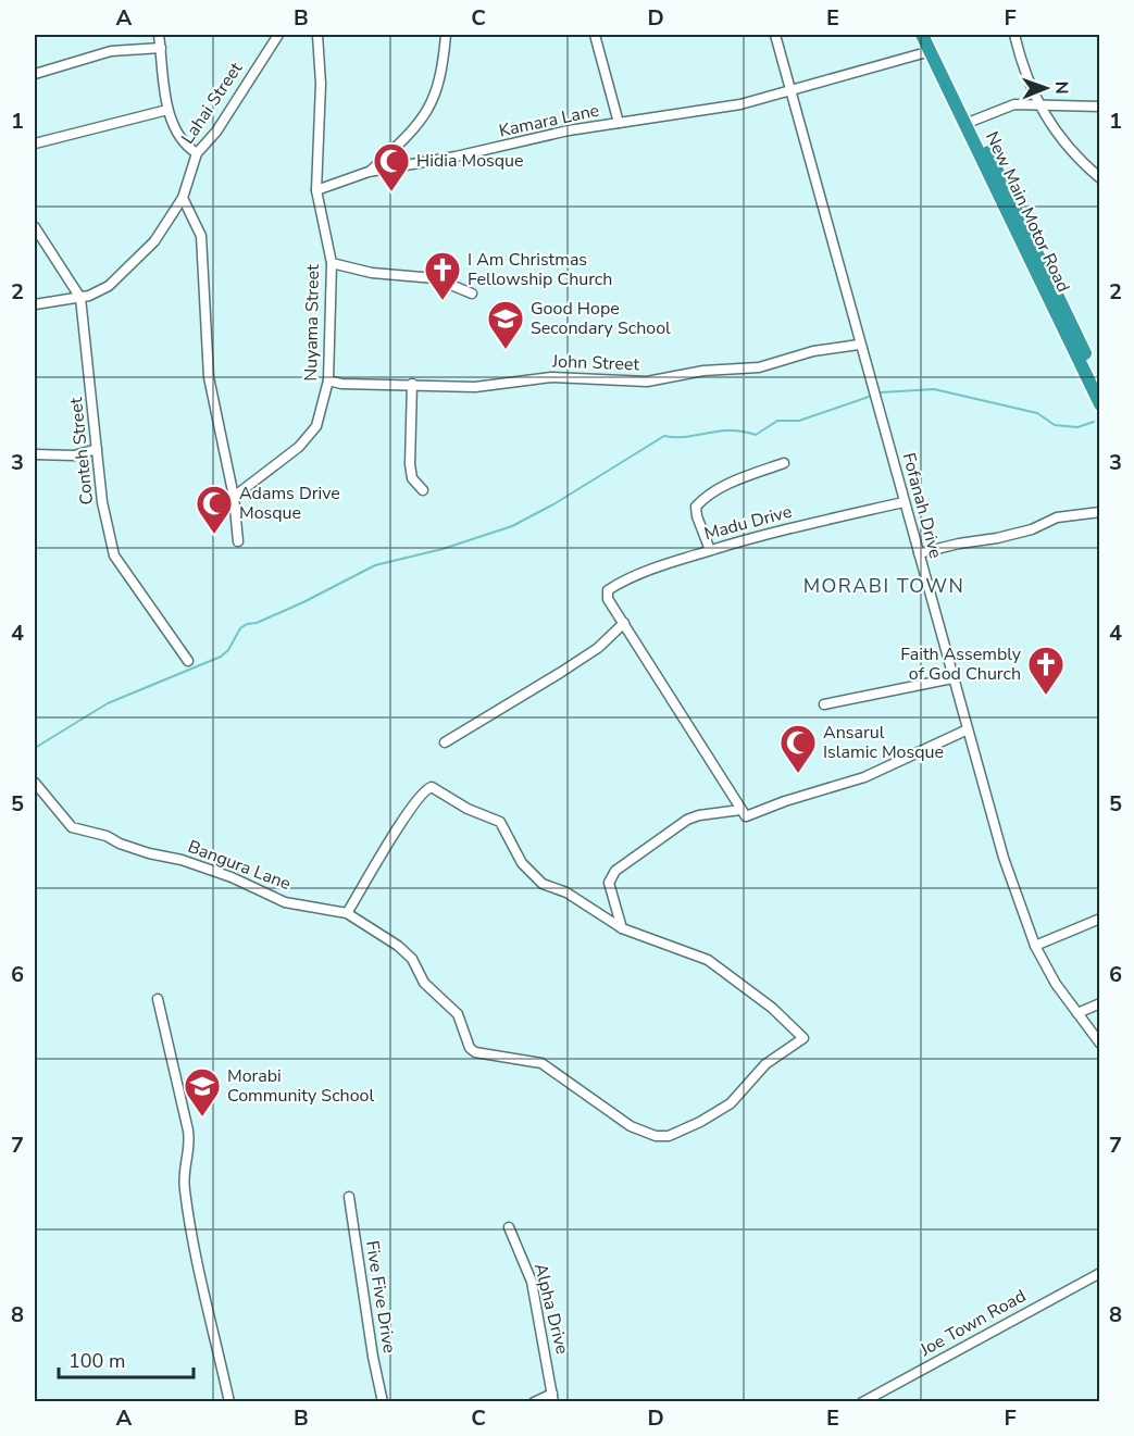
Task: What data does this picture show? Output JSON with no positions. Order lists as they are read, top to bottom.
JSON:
{
  "streets": {
    "highway": ["New Main Motor Road"],
    "street": [
      "Lahai Street",
      "Kamara Lane",
      "Nuyama Street",
      "John Street",
      "Conteh Street",
      "Fofanah Drive",
      "Madu Drive",
      "Bangura Lane",
      "Five Five Drive",
      "Alpha Drive",
      "Joe Town Road"
    ]
  },
  "crossings": [
    ["Lahai Street", "Conteh Street"],
    ["Kamara Lane", "New Main Motor Road"],
    ["Kamara Lane", "Nuyama Street"],
    ["Kamara Lane", "Fofanah Drive"],
    ["Nuyama Street", "John Street"],
    ["John Street", "Fofanah Drive"],
    ["Fofanah Drive", "Madu Drive"]
  ],
  "districts": ["MORABI TOWN"],
  "places": {
    "mosque": ["Hidia Mosque", "Adams Drive Mosque", "Ansarul Islamic Mosque"],
    "church": ["I Am Christmas Fellowship Church", "Faith Assembly of God Church"],
    "school or university": ["Good Hope Secondary School", "Morabi Community School"]
  },
  "scale_bar": "100 m",
  "north": "right",
  "grid": {
    "columns": [
      "A",
      "B",
      "C",
      "D",
      "E",
      "F"
    ],
    "rows": [
      "1",
      "2",
      "3",
      "4",
      "5",
      "6",
      "7",
      "8"
    ]
  }
}
